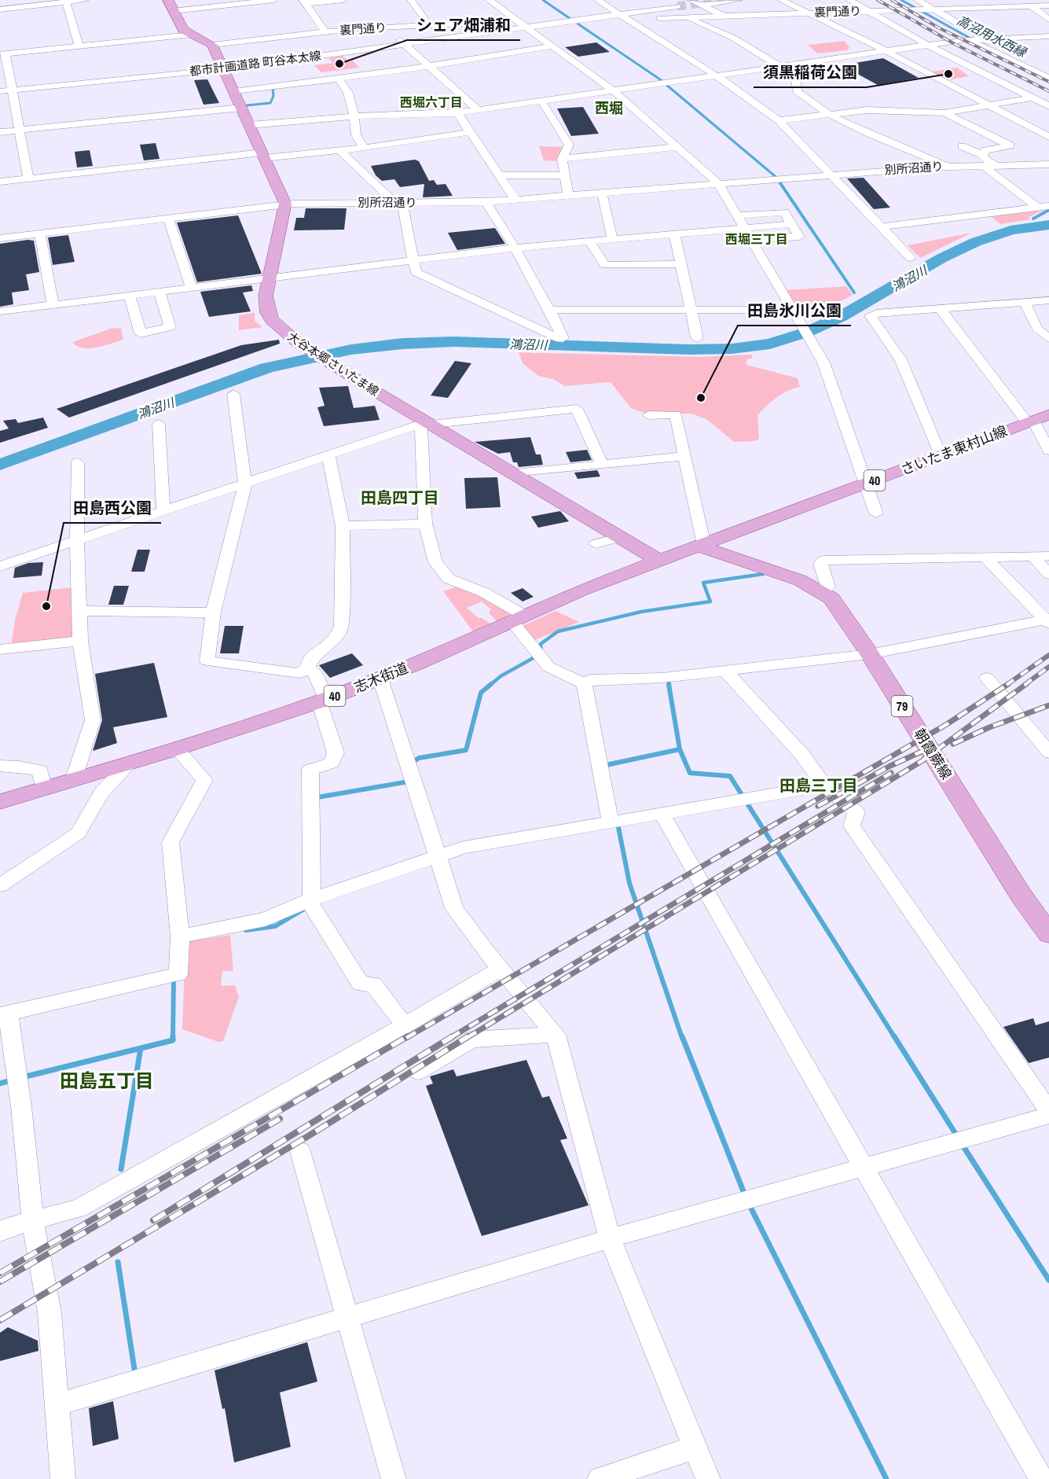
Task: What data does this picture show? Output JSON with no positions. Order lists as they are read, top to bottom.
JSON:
{
  "streets": {
    "main road": [
      "大谷本郷さいたま線",
      "さいたま東村山線",
      "40",
      "志木街道",
      "79",
      "朝霞蕨線"
    ],
    "street": ["裏門通り", "都市計画道路 町谷本太線", "別所沼通り"]
  },
  "crossings": [
    ["裏門通り", "都市計画道路 町谷本太線"],
    ["別所沼通り", "大谷本郷さいたま線"],
    ["大谷本郷さいたま線", "志木街道"],
    ["さいたま東村山線", "志木街道"],
    ["さいたま東村山線", "朝霞蕨線"],
    ["志木街道", "朝霞蕨線"]
  ],
  "districts": [
    "西堀六丁目",
    "西堀",
    "西堀三丁目",
    "田島四丁目",
    "田島三丁目",
    "田島五丁目"
  ],
  "water": ["高沼用水西縁", "鴻沼川"],
  "places": [
    "シェア畑浦和",
    "須黒稲荷公園",
    "田島氷川公園",
    "田島西公園"
  ]
}
